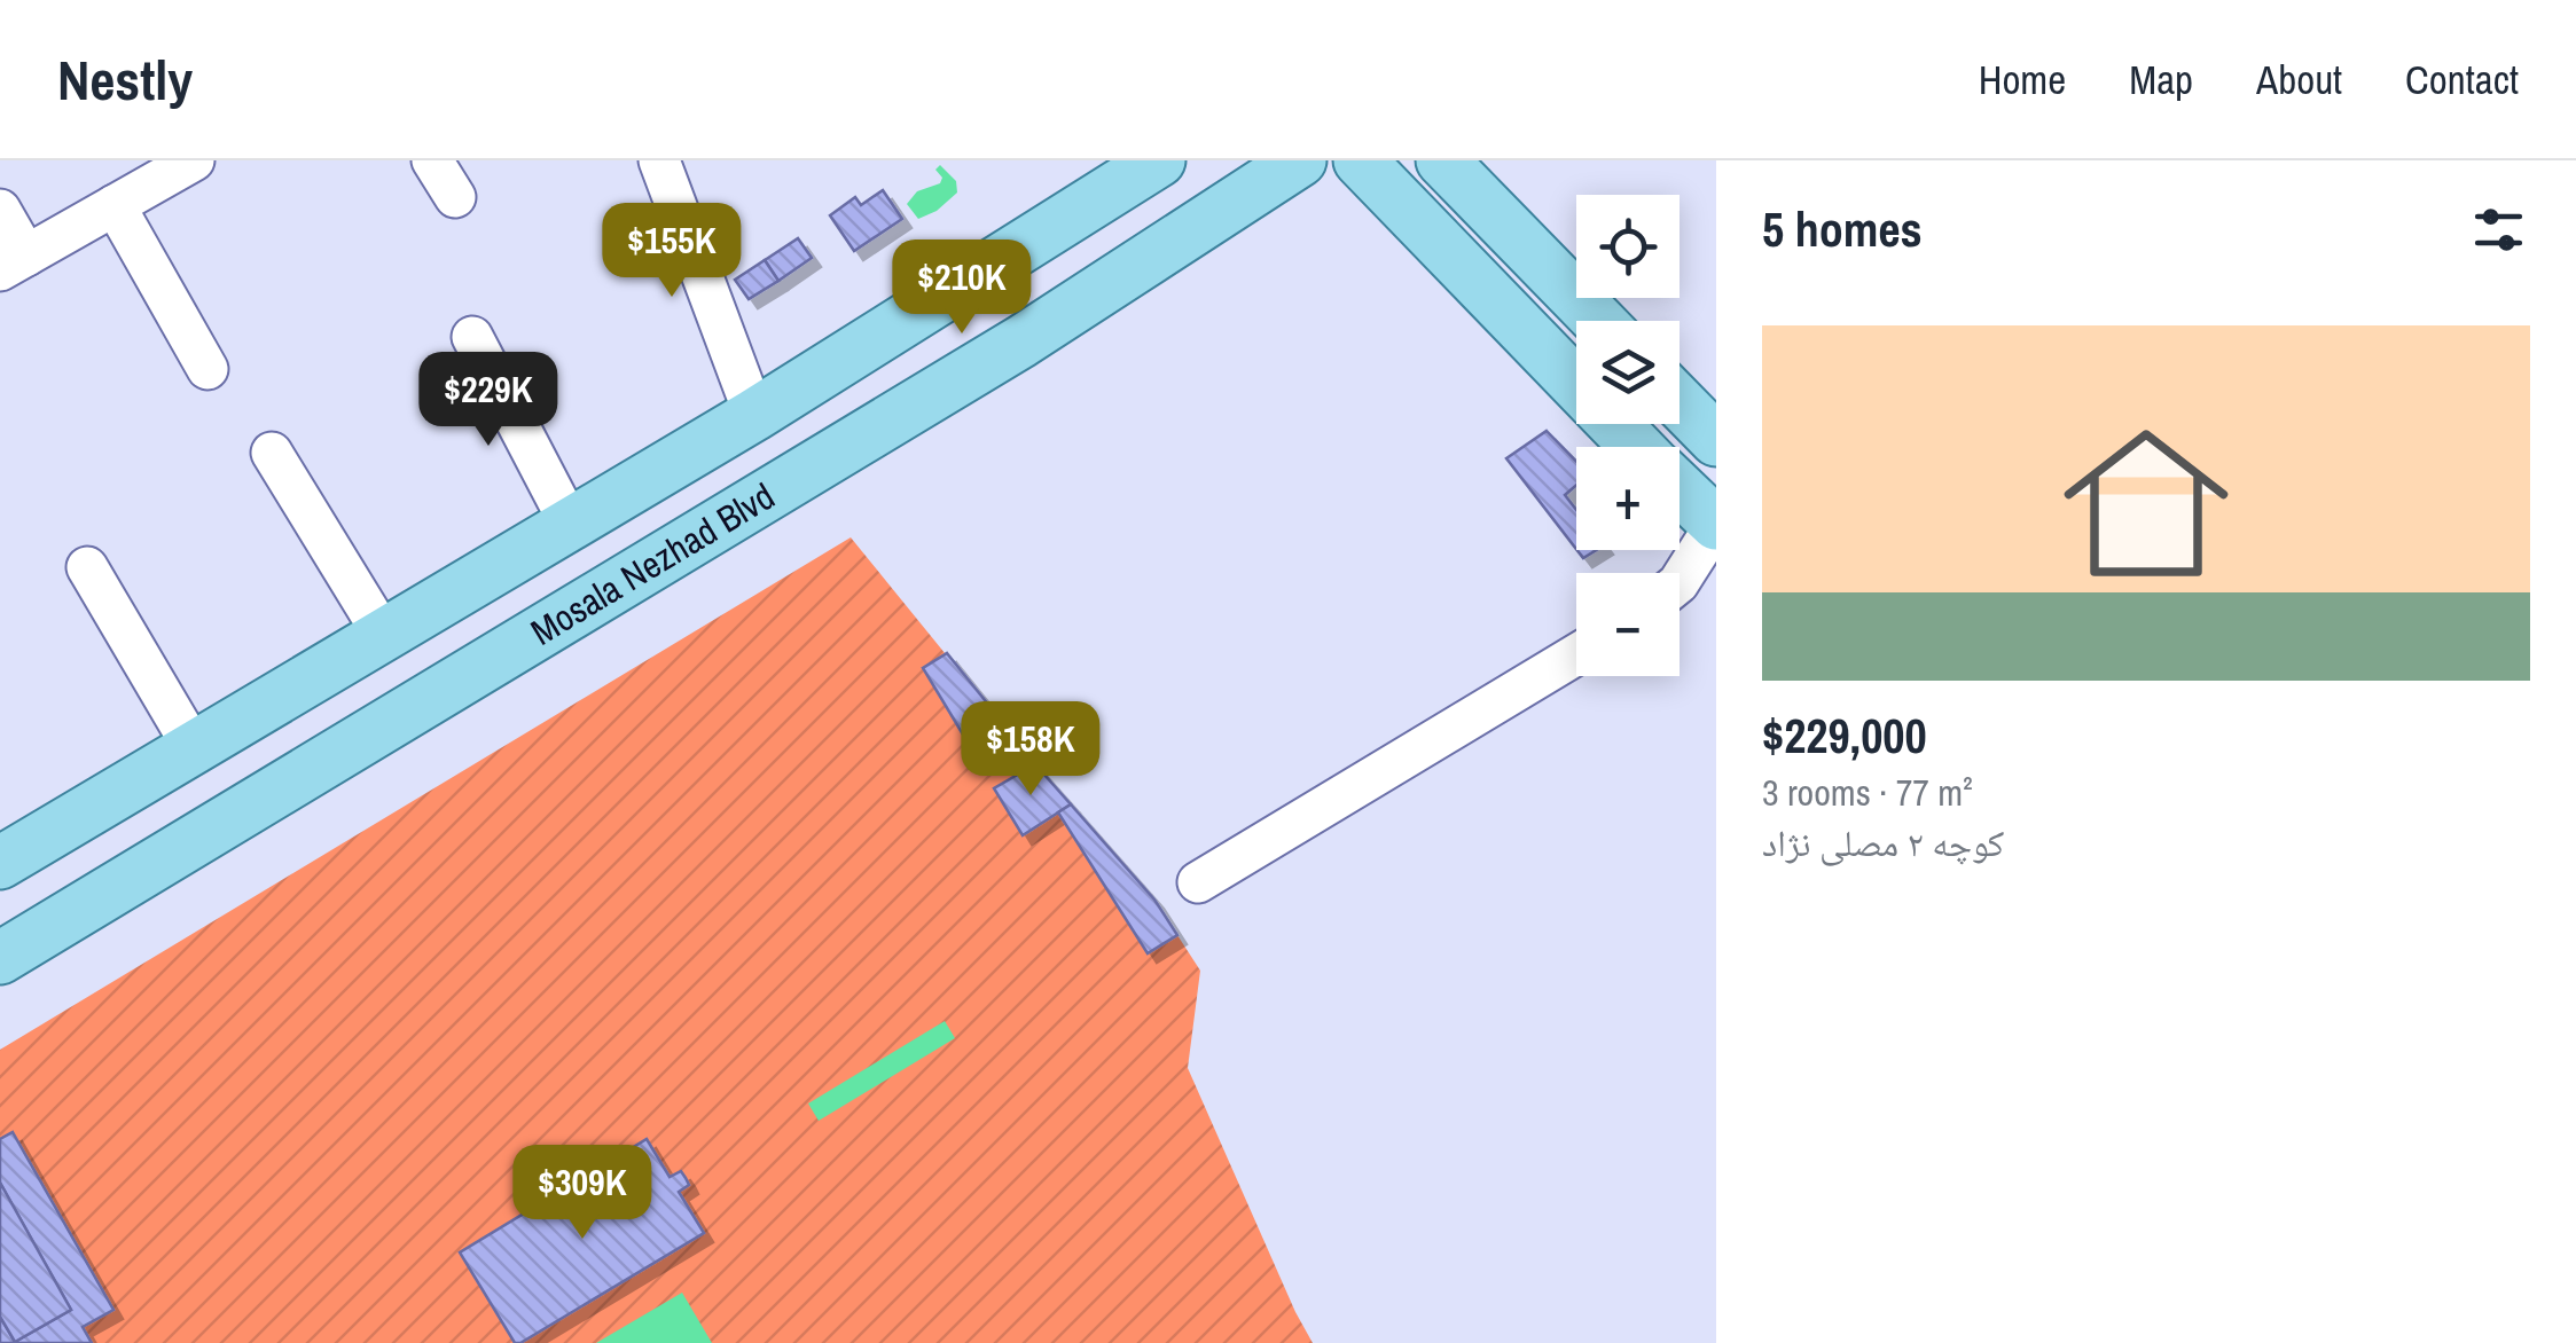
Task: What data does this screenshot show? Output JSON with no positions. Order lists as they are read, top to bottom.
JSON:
{
  "streets": {
    "main road": ["Mosala Nezhad Blvd"]
  },
  "page": {
    "header": "Nestly",
    "nav": [
      "Home",
      "Map",
      "About",
      "Contact"
    ],
    "heading": "5 homes",
    "map_buttons": ["+", "−"],
    "price": [
      "$155K",
      "$210K",
      "$229K",
      "$158K",
      "$309K"
    ],
    "list": [
      {
        "name": "$229,000",
        "note": "3 rooms · 77 m² · کوچه ۲ مصلی نژاد"
      }
    ]
  }
}
